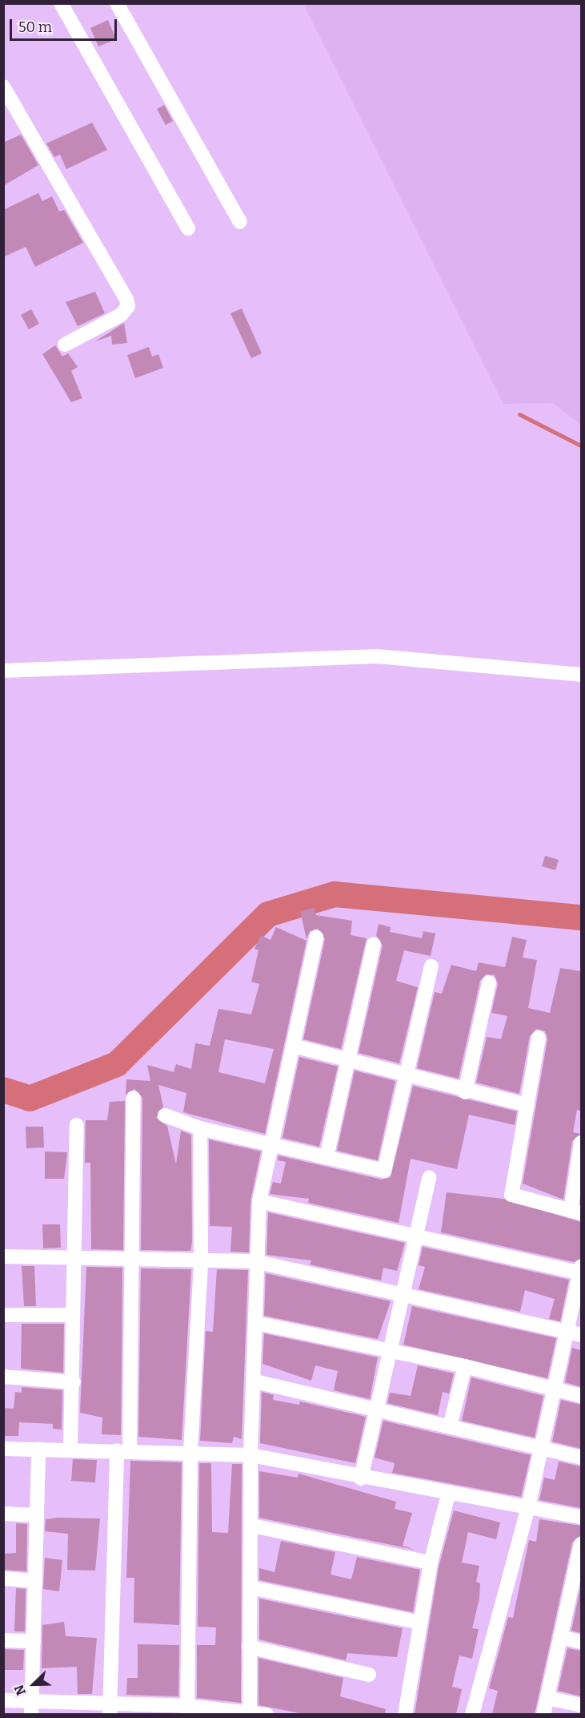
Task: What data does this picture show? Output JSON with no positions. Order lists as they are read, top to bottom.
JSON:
{
  "scale_bar": "50 m",
  "north": "bottom left"
}
